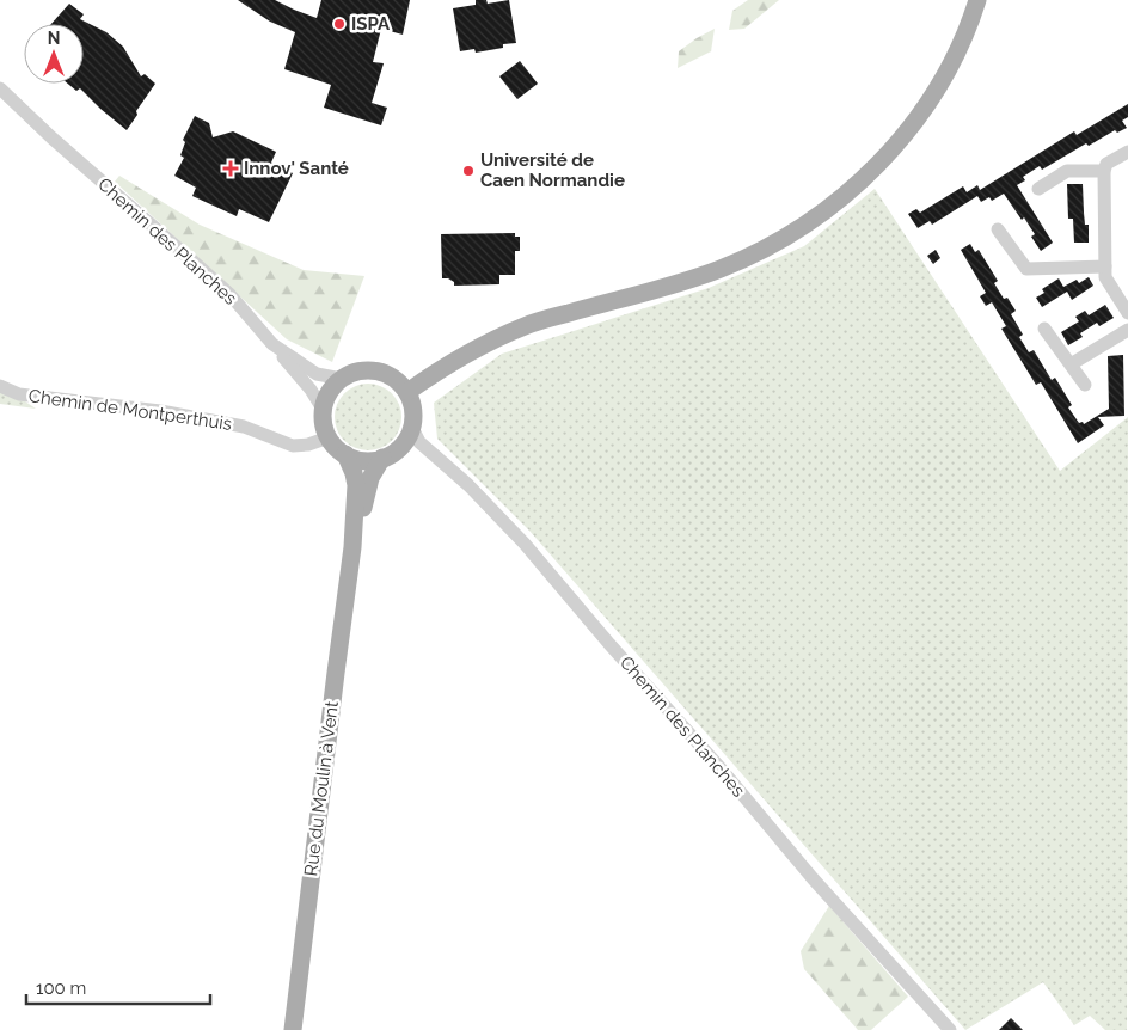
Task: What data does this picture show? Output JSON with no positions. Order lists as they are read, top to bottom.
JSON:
{
  "streets": {
    "main road": ["Rue du Moulin à Vent"],
    "street": ["Chemin des Planches", "Chemin de Montperthuis"]
  },
  "crossings": [
    ["Chemin des Planches", "Chemin de Montperthuis"]
  ],
  "places": {
    "other": ["ISPA", "Université de Caen Normandie"],
    "health": ["Innov' Santé"]
  },
  "scale_bar": "100 m",
  "north": "top"
}
